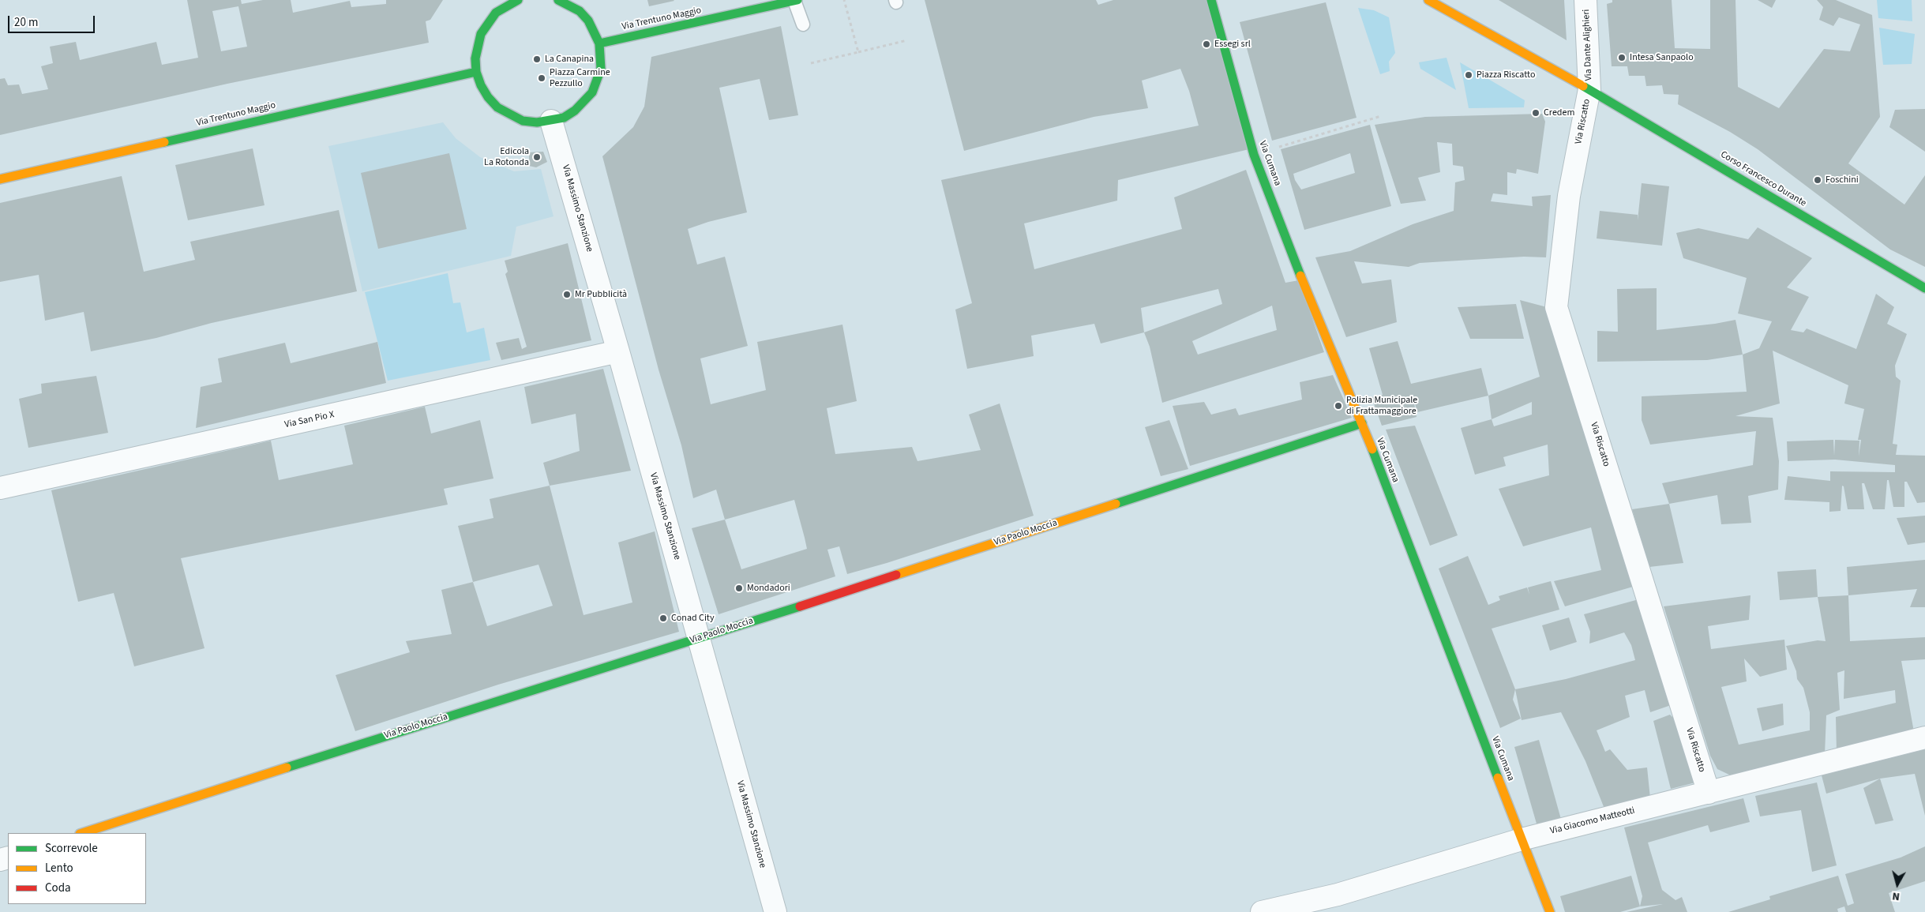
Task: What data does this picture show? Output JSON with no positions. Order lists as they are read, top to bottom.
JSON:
{
  "streets": {
    "street": [
      "Via Trentuno Maggio",
      "Via Dante Alighieri",
      "Via Riscatto",
      "Via Cumana",
      "Corso Francesco Durante",
      "Via Massimo Stanzione",
      "Via San Pio X",
      "Via Paolo Moccia",
      "Via Giacomo Matteotti"
    ]
  },
  "crossings": [
    ["Via Dante Alighieri", "Via Riscatto"],
    ["Via Dante Alighieri", "Corso Francesco Durante"],
    ["Via Riscatto", "Corso Francesco Durante"],
    ["Via Riscatto", "Via Giacomo Matteotti"],
    ["Via Cumana", "Via Paolo Moccia"],
    ["Via Cumana", "Via Giacomo Matteotti"],
    ["Via Massimo Stanzione", "Via San Pio X"],
    ["Via Massimo Stanzione", "Via Paolo Moccia"]
  ],
  "places": [
    "Essegi srl",
    "Intesa Sanpaolo",
    "La Canapina",
    "Piazza Riscatto",
    "Piazza Carmine Pezzullo",
    "Credem",
    "Edicola La Rotonda",
    "Foschini",
    "Mr Pubblicità",
    "Polizia Municipale di Frattamaggiore",
    "Mondadori",
    "Conad City"
  ],
  "legend": ["Scorrevole", "Lento", "Coda"],
  "scale_bar": "20 m",
  "north": "bottom"
}
